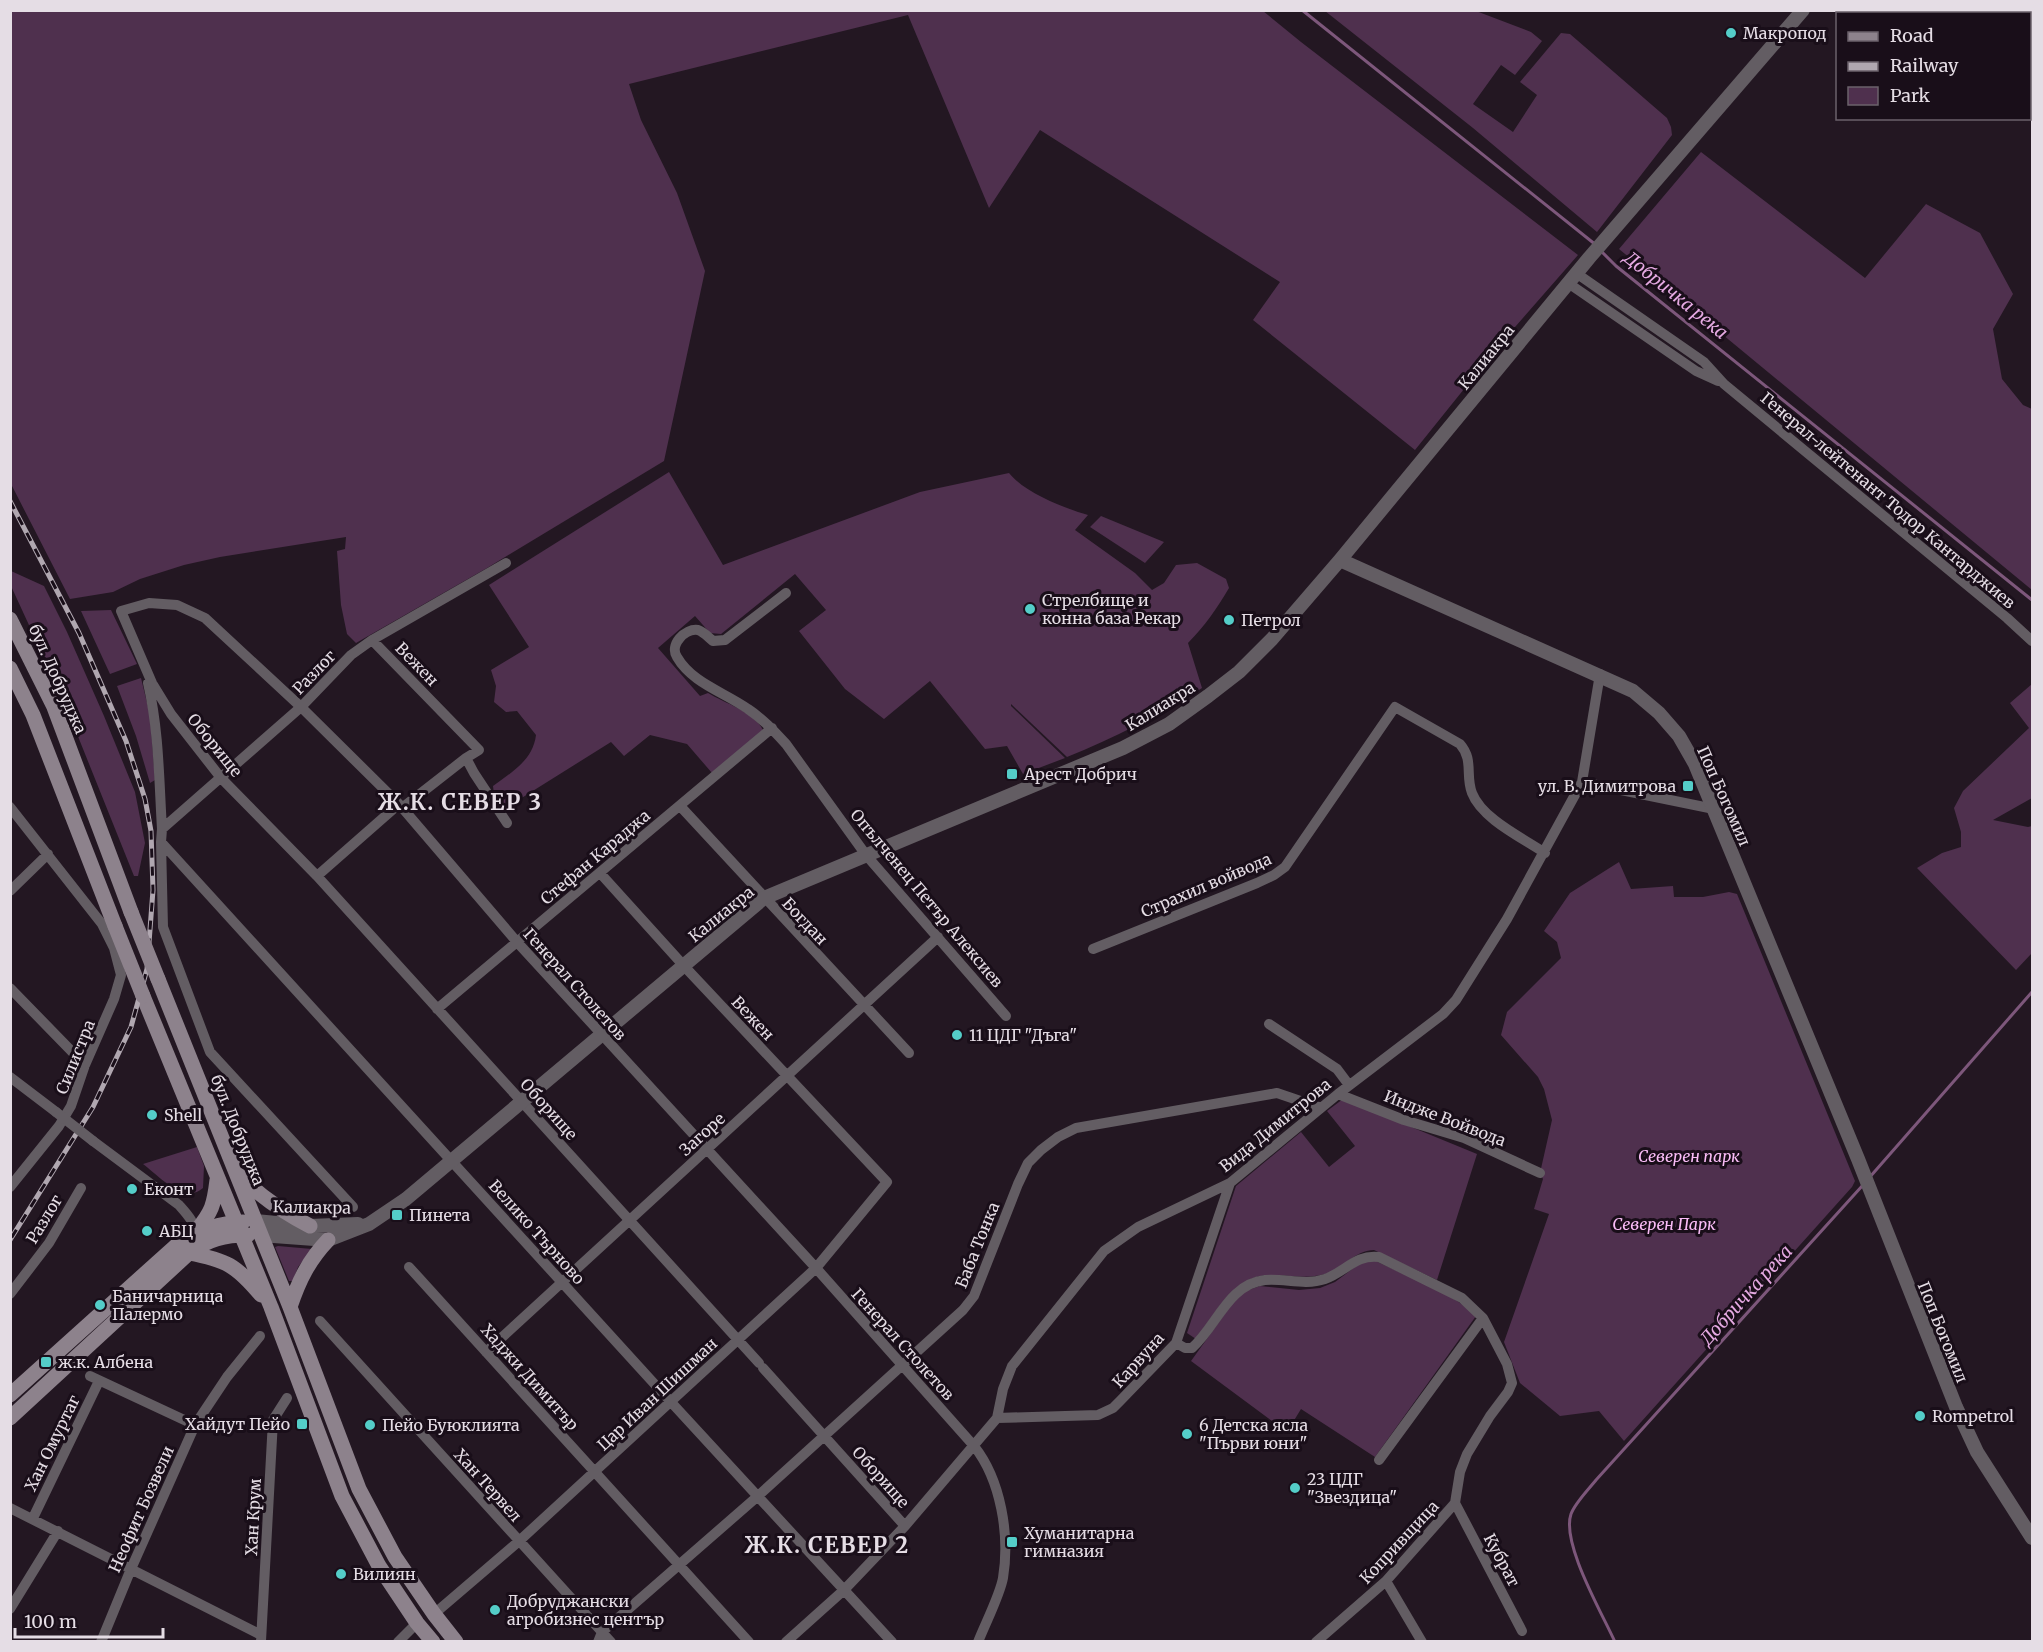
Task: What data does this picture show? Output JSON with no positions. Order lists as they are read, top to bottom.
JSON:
{
  "streets": {
    "main road": ["бул. Добруджа"],
    "street": [
      "Калиакра",
      "Генерал-лейтенант Тодор Кантарджиев",
      "Вежен",
      "Разлог",
      "Оборище",
      "Поп Богомил",
      "Стефан Караджа",
      "Страхил войвода",
      "Опълченец Петър Алексиев",
      "Богдан",
      "Генерал Столетов",
      "Силистра",
      "Индже Войвода",
      "Вида Димитрова",
      "Загоре",
      "Велико Търново",
      "Баба Тонка",
      "Карвуна",
      "Хаджи Димитър",
      "Цар Иван Шишман",
      "Хан Омуртаг",
      "Хан Тервел",
      "Неофит Бозвели",
      "Хан Крум",
      "Копривщица",
      "Кубрат"
    ]
  },
  "crossings": [
    ["Калиакра", "Генерал-лейтенант Тодор Кантарджиев"],
    ["Калиакра", "Вежен"],
    ["Калиакра", "бул. Добруджа"],
    ["Калиакра", "Оборище"],
    ["Калиакра", "Поп Богомил"],
    ["Калиакра", "Опълченец Петър Алексиев"],
    ["Калиакра", "Богдан"],
    ["Калиакра", "Генерал Столетов"],
    ["Калиакра", "Велико Търново"],
    ["Вежен", "Разлог"],
    ["Вежен", "Стефан Караджа"],
    ["Вежен", "Загоре"],
    ["Вежен", "Цар Иван Шишман"],
    ["Разлог", "Оборище"],
    ["Разлог", "Генерал Столетов"],
    ["бул. Добруджа", "Цар Иван Шишман"],
    ["Оборище", "Стефан Караджа"],
    ["Оборище", "Генерал Столетов"],
    ["Оборище", "Загоре"],
    ["Оборище", "Баба Тонка"],
    ["Оборище", "Цар Иван Шишман"],
    ["Поп Богомил", "Вида Димитрова"],
    ["Стефан Караджа", "Опълченец Петър Алексиев"],
    ["Стефан Караджа", "Богдан"],
    ["Стефан Караджа", "Генерал Столетов"],
    ["Страхил войвода", "Вида Димитрова"],
    ["Опълченец Петър Алексиев", "Загоре"],
    ["Богдан", "Загоре"],
    ["Генерал Столетов", "Загоре"],
    ["Генерал Столетов", "Баба Тонка"],
    ["Генерал Столетов", "Цар Иван Шишман"],
    ["Индже Войвода", "Вида Димитрова"],
    ["Вида Димитрова", "Баба Тонка"],
    ["Вида Димитрова", "Карвуна"],
    ["Загоре", "Велико Търново"],
    ["Загоре", "Хаджи Димитър"],
    ["Велико Търново", "Баба Тонка"],
    ["Велико Търново", "Цар Иван Шишман"],
    ["Баба Тонка", "Хаджи Димитър"],
    ["Баба Тонка", "Хан Тервел"],
    ["Карвуна", "Копривщица"],
    ["Хаджи Димитър", "Цар Иван Шишман"],
    ["Цар Иван Шишман", "Хан Тервел"],
    ["Хан Омуртаг", "Неофит Бозвели"],
    ["Копривщица", "Кубрат"]
  ],
  "districts": ["Ж.К. СЕВЕР 3", "Ж.К. СЕВЕР 2"],
  "water": ["Добричка река"],
  "parks": ["Северен парк", "Северен Парк"],
  "places": {
    "other": [
      "Макропод",
      "Стрелбище и конна база Рекар",
      "Петрол",
      "11 ЦДГ \"Дъга\"",
      "Shell",
      "Еконт",
      "АБЦ",
      "Баничарница Палермо",
      "Rompetrol",
      "Пейо Буюклията",
      "6 Детска ясла \"Първи юни\"",
      "23 ЦДГ \"Звездица\"",
      "Вилиян",
      "Добруджански агробизнес център"
    ],
    "transit": [
      "Арест Добрич",
      "ул. В. Димитрова",
      "Пинета",
      "ж.к. Албена",
      "Хайдут Пейо",
      "Хуманитарна гимназия"
    ]
  },
  "legend": ["Road", "Railway", "Park"],
  "scale_bar": "100 m"
}
